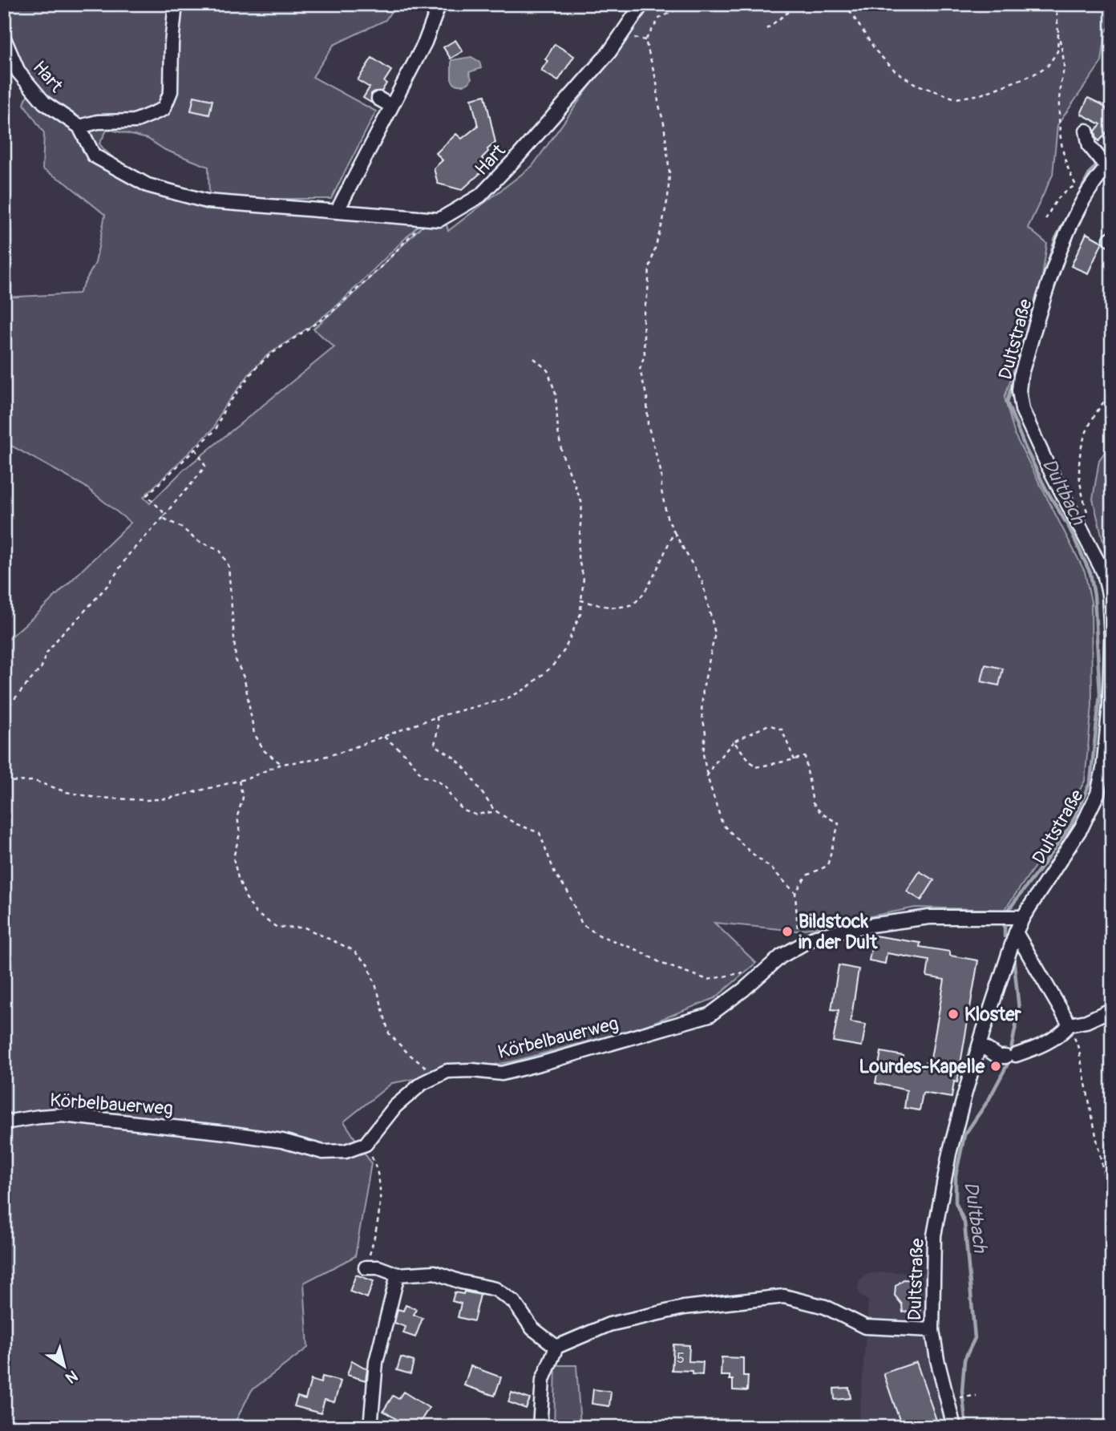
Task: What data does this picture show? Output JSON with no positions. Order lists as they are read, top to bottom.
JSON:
{
  "streets": {
    "street": ["Hart", "Dultstraße", "Körbelbauerweg"]
  },
  "crossings": [
    ["Dultstraße", "Körbelbauerweg"]
  ],
  "water": ["Dultbach"],
  "places": ["Bildstock in der Dult", "Kloster", "Lourdes-Kapelle"],
  "house_numbers": ["5"],
  "north": "bottom right"
}
